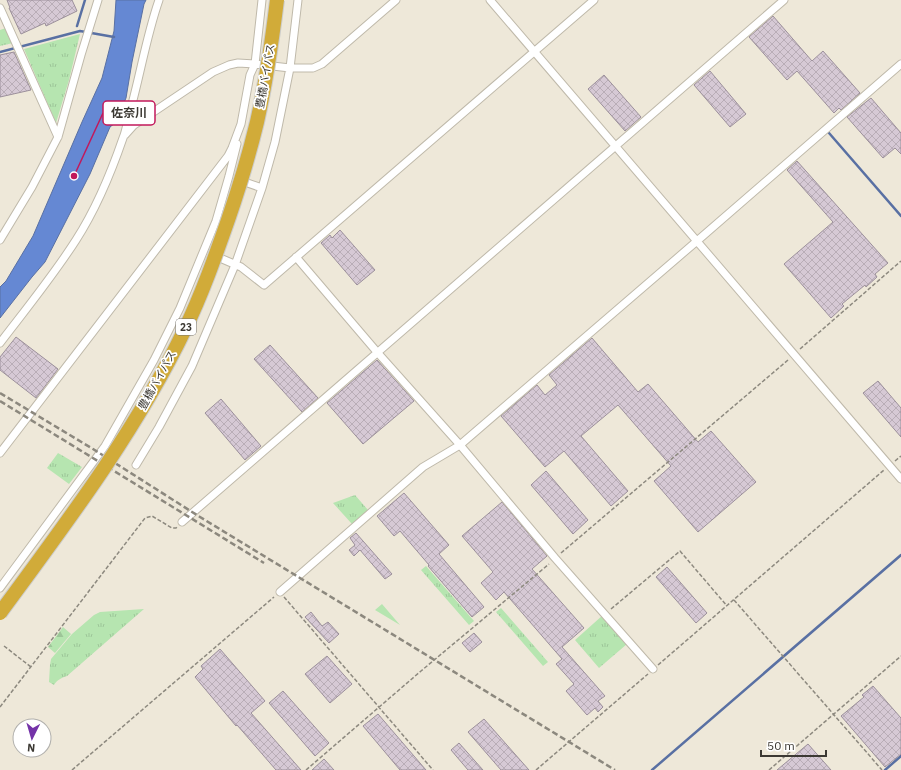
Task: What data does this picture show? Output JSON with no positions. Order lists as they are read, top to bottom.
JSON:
{
  "streets": {
    "highway": ["豊橋バイパス", "23"]
  },
  "places": ["佐奈川"],
  "scale_bar": "50 m",
  "north": "bottom"
}
